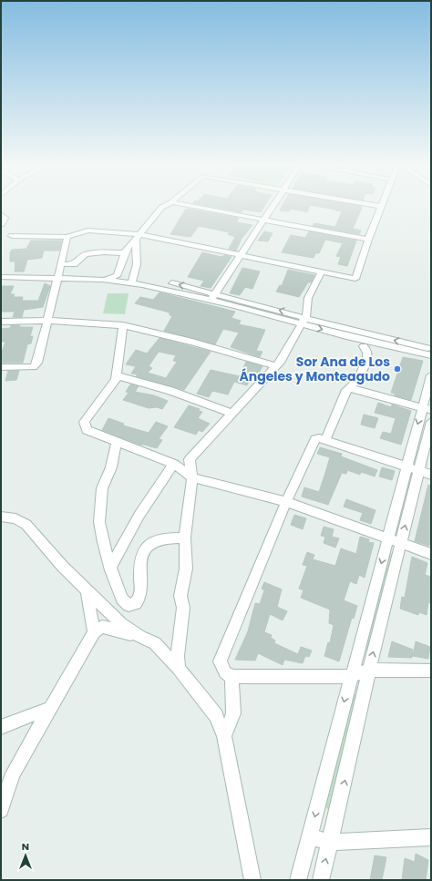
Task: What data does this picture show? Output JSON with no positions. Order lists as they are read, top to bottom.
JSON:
{
  "places": ["Sor Ana de Los Ángeles y Monteagudo"],
  "north": "top"
}
